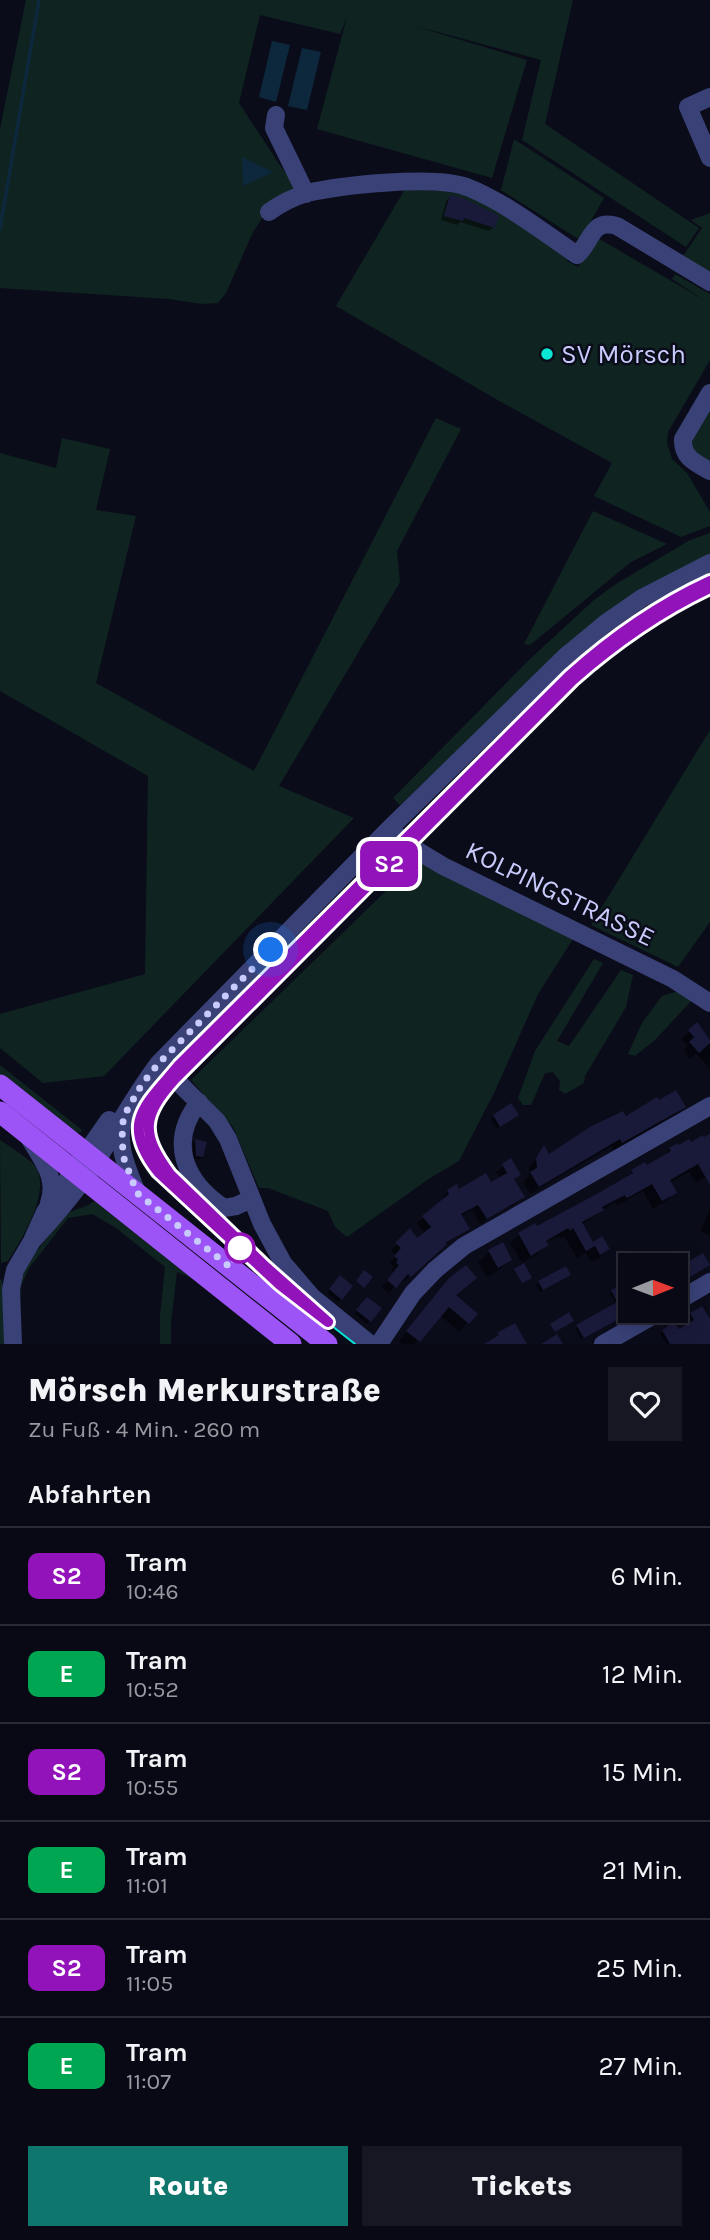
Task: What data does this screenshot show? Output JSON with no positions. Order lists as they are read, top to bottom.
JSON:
{
  "streets": {
    "street": ["KOLPINGSTRASSE"]
  },
  "places": ["SV Mörsch"],
  "lines": ["tram line S2"],
  "north": "right",
  "page": {
    "on_map": "S2",
    "heading": [
      ["Mörsch Merkurstraße", "Zu Fuß · 4 Min. · 260 m"],
      "Abfahrten"
    ],
    "list": [
      {
        "mark": "S2",
        "name": "Tram",
        "note": "10:46",
        "value": "6 Min."
      },
      {
        "mark": "E",
        "name": "Tram",
        "note": "10:52",
        "value": "12 Min."
      },
      {
        "mark": "S2",
        "name": "Tram",
        "note": "10:55",
        "value": "15 Min."
      },
      {
        "mark": "E",
        "name": "Tram",
        "note": "11:01",
        "value": "21 Min."
      },
      {
        "mark": "S2",
        "name": "Tram",
        "note": "11:05",
        "value": "25 Min."
      },
      {
        "mark": "E",
        "name": "Tram",
        "note": "11:07",
        "value": "27 Min."
      }
    ],
    "buttons": ["Route", "Tickets"]
  }
}
